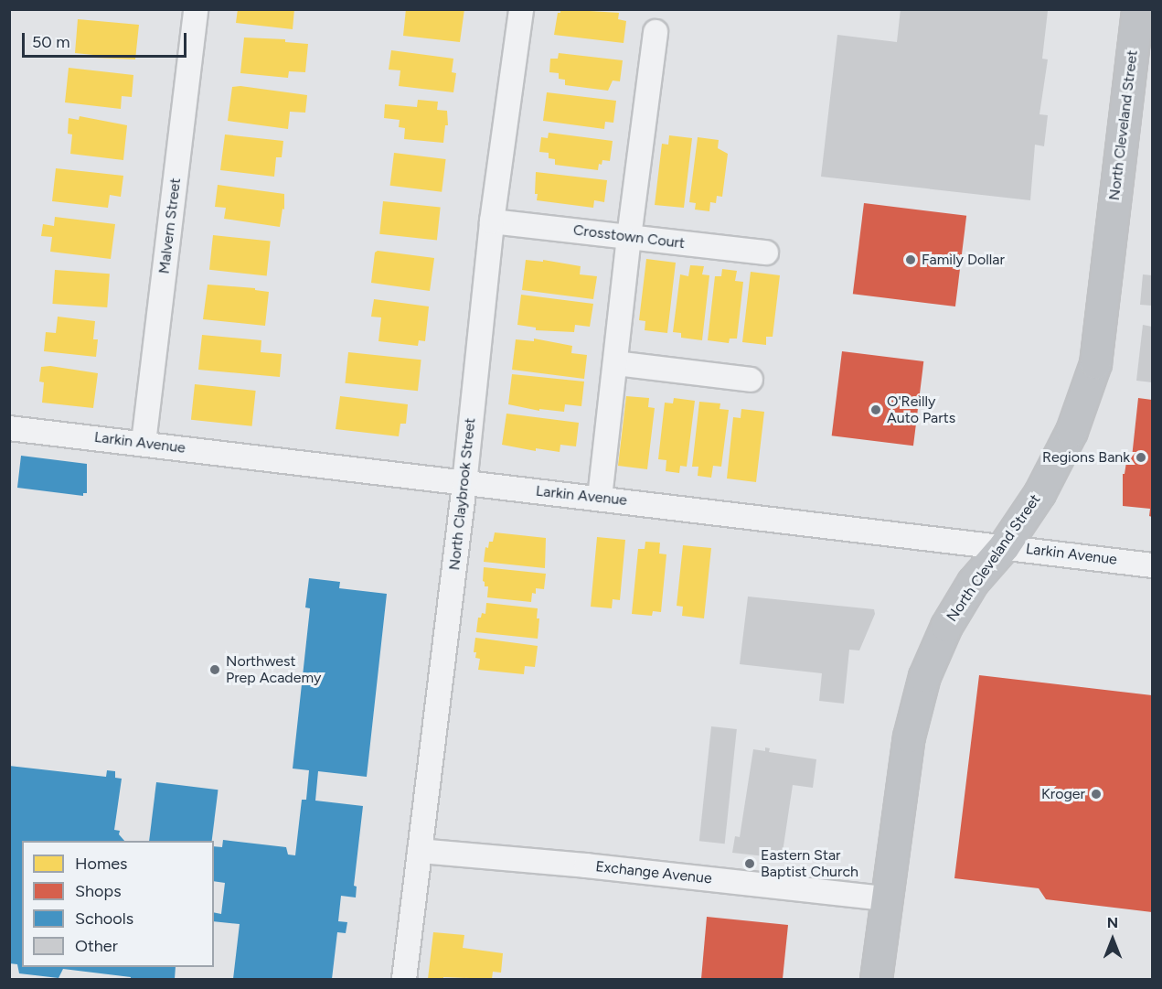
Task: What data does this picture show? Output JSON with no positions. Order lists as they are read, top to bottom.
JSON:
{
  "streets": {
    "main road": ["North Cleveland Street"],
    "street": [
      "Malvern Street",
      "Crosstown Court",
      "Larkin Avenue",
      "North Claybrook Street",
      "Exchange Avenue"
    ]
  },
  "crossings": [
    ["North Cleveland Street", "Larkin Avenue"],
    ["North Cleveland Street", "Exchange Avenue"],
    ["Malvern Street", "Larkin Avenue"],
    ["Crosstown Court", "North Claybrook Street"],
    ["Larkin Avenue", "North Claybrook Street"],
    ["North Claybrook Street", "Exchange Avenue"]
  ],
  "places": [
    "Family Dollar",
    "O'Reilly Auto Parts",
    "Regions Bank",
    "Northwest Prep Academy",
    "Kroger",
    "Eastern Star Baptist Church"
  ],
  "legend": [
    "Homes",
    "Shops",
    "Schools",
    "Other"
  ],
  "scale_bar": "50 m",
  "north": "top"
}
